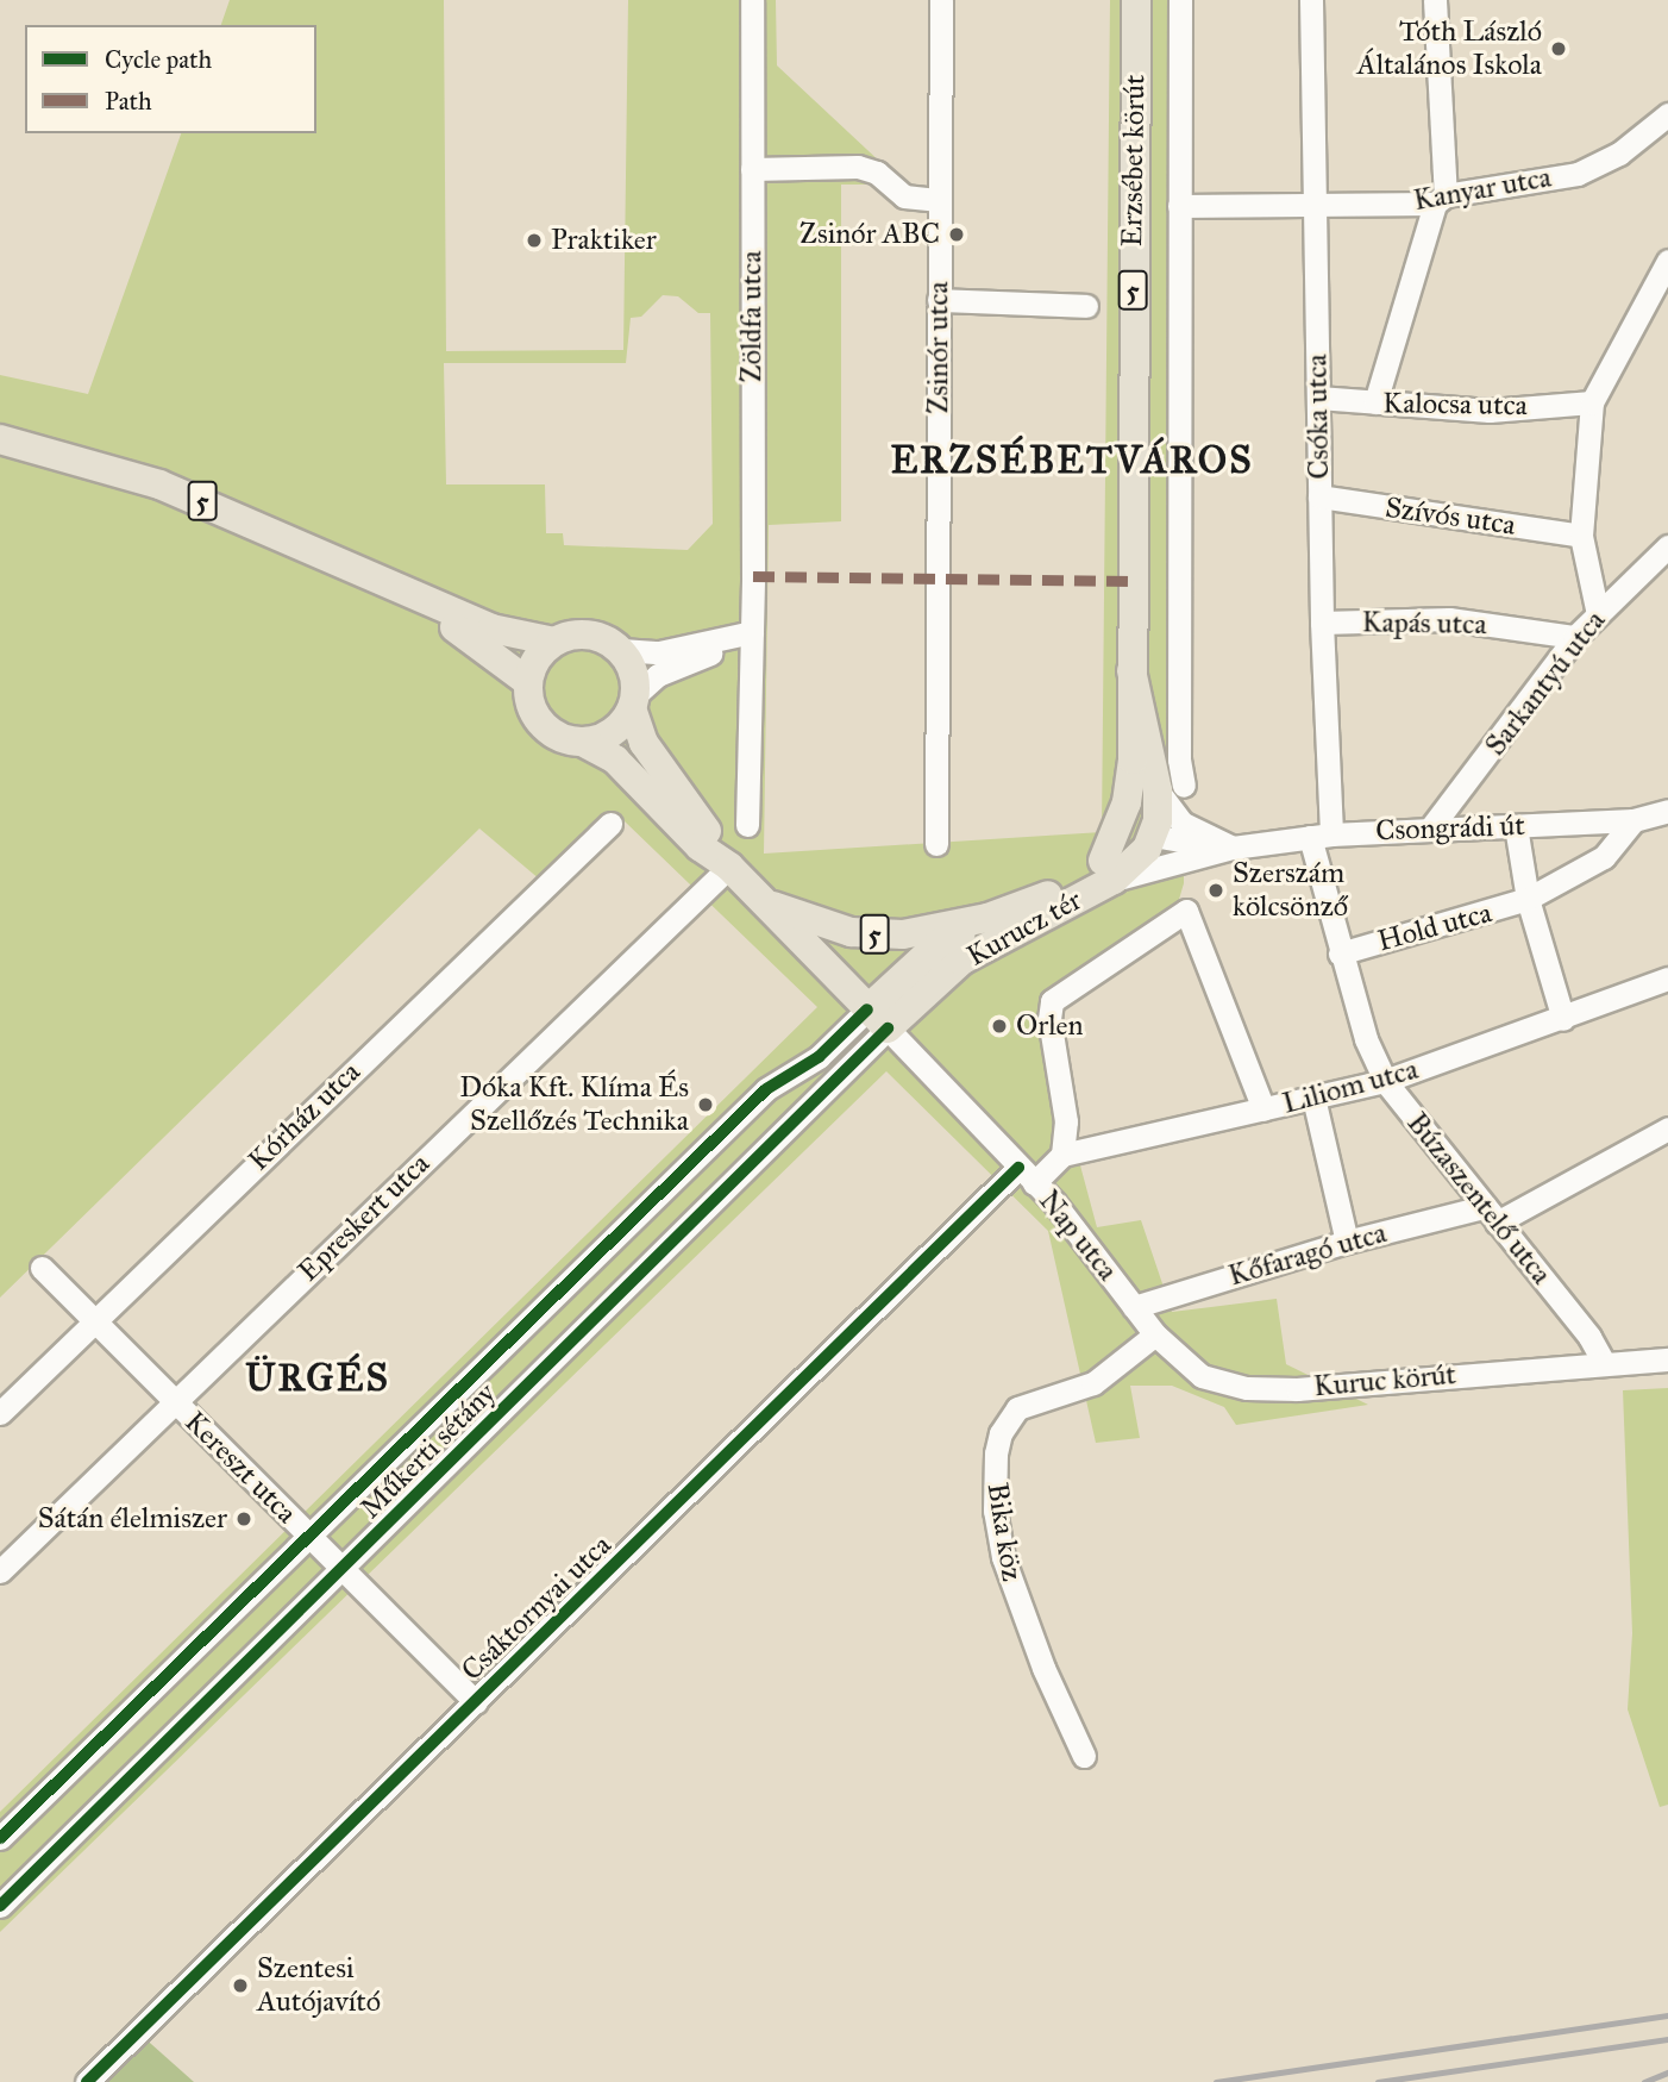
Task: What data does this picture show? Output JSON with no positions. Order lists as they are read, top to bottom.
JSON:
{
  "streets": {
    "main road": ["Erzsébet körút", "5", "Kurucz tér"],
    "street": [
      "Kanyar utca",
      "Zöldfa utca",
      "Zsinór utca",
      "Kalocsa utca",
      "Csóka utca",
      "Szívós utca",
      "Kapás utca",
      "Sarkantyú utca",
      "Csongrádi út",
      "Hold utca",
      "Liliom utca",
      "Kórház utca",
      "Búzaszentelő utca",
      "Epreskert utca",
      "Nap utca",
      "Kőfaragó utca",
      "Kuruc körút",
      "Műkerti sétány",
      "Kereszt utca",
      "Bika köz",
      "Csáktornyai utca"
    ]
  },
  "crossings": [
    ["Erzsébet körút", "Csongrádi út"],
    ["Erzsébet körút", "Kurucz tér"],
    ["Kanyar utca", "Csóka utca"],
    ["5", "Kurucz tér"],
    ["5", "Epreskert utca"],
    ["5", "Műkerti sétány"],
    ["Kalocsa utca", "Csóka utca"],
    ["Csóka utca", "Szívós utca"],
    ["Csóka utca", "Kapás utca"],
    ["Csóka utca", "Csongrádi út"],
    ["Csóka utca", "Búzaszentelő utca"],
    ["Kapás utca", "Sarkantyú utca"],
    ["Sarkantyú utca", "Csongrádi út"],
    ["Csongrádi út", "Hold utca"],
    ["Csongrádi út", "Kurucz tér"],
    ["Csongrádi út", "Búzaszentelő utca"],
    ["Hold utca", "Búzaszentelő utca"],
    ["Kurucz tér", "Műkerti sétány"],
    ["Liliom utca", "Búzaszentelő utca"],
    ["Kórház utca", "Kereszt utca"],
    ["Búzaszentelő utca", "Kőfaragó utca"],
    ["Búzaszentelő utca", "Kuruc körút"],
    ["Epreskert utca", "Kereszt utca"],
    ["Nap utca", "Kőfaragó utca"],
    ["Nap utca", "Kuruc körút"],
    ["Nap utca", "Csáktornyai utca"],
    ["Kőfaragó utca", "Kuruc körút"],
    ["Kuruc körút", "Bika köz"],
    ["Műkerti sétány", "Kereszt utca"],
    ["Kereszt utca", "Csáktornyai utca"]
  ],
  "districts": ["ERZSÉBETVÁROS", "ÜRGÉS"],
  "places": [
    "Tóth László Általános Iskola",
    "Zsinór ABC",
    "Praktiker",
    "Szerszám kölcsönző",
    "Orlen",
    "Dóka Kft. Klíma És Szellőzés Technika",
    "Sátán élelmiszer",
    "Szentesi Autójavító"
  ],
  "legend": ["Cycle path", "Path"]
}
